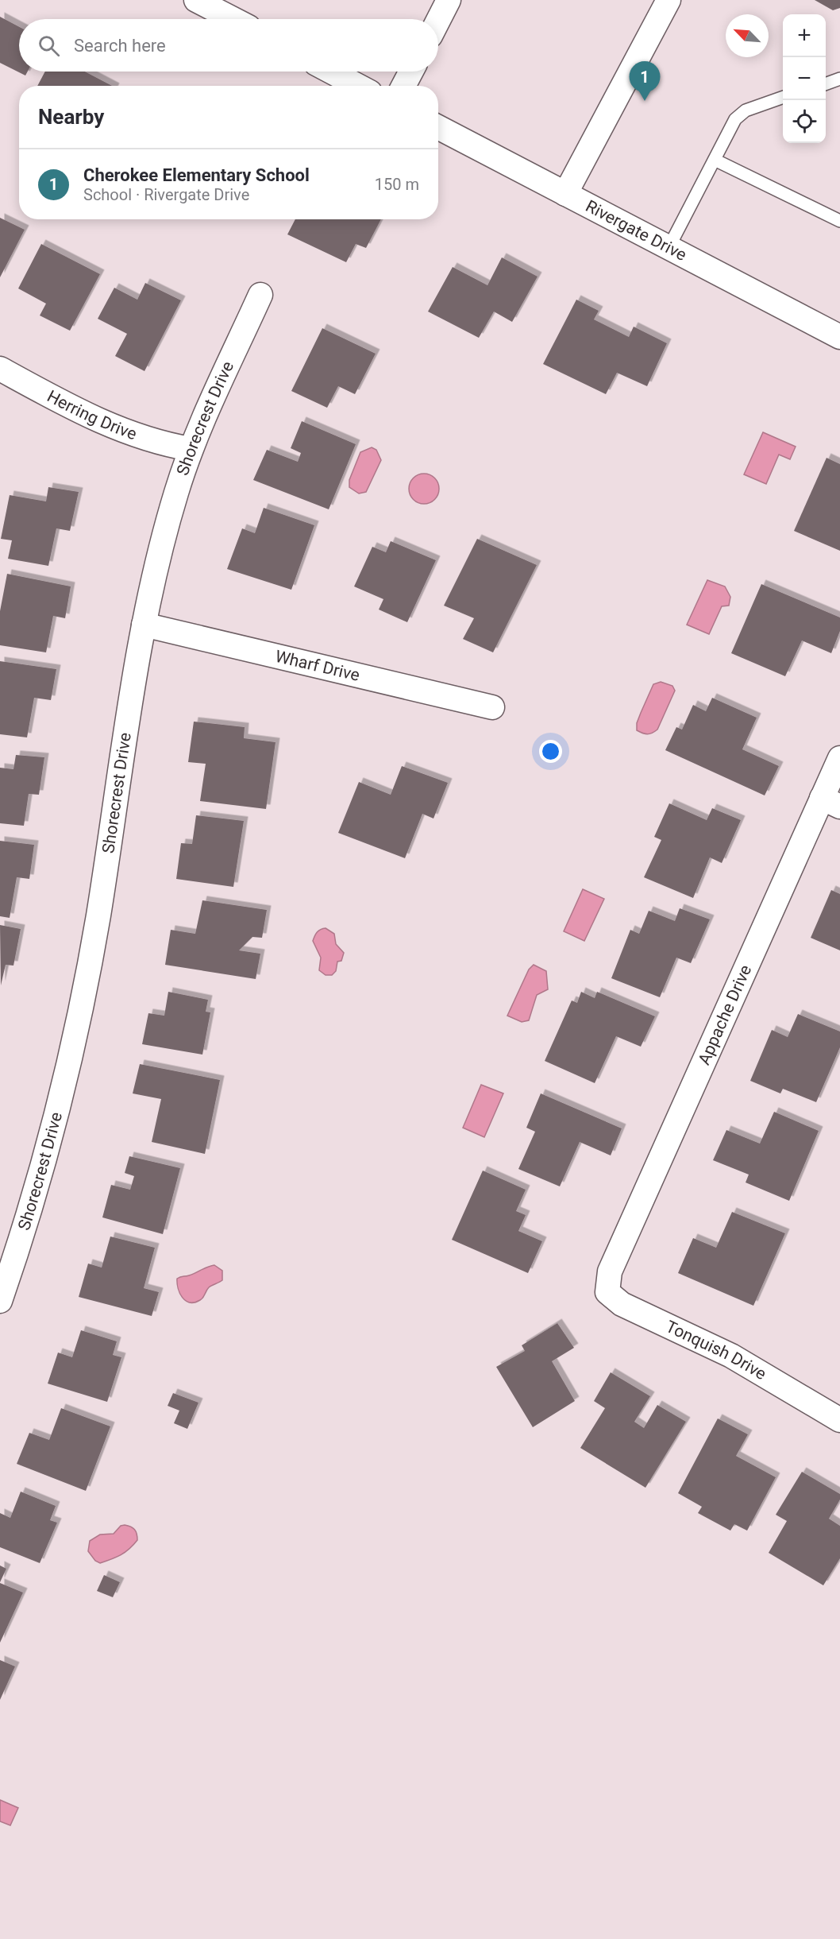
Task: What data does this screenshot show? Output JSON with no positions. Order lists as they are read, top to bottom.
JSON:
{
  "streets": {
    "street": [
      "Rivergate Drive",
      "Herring Drive",
      "Shorecrest Drive",
      "Wharf Drive",
      "Appache Drive",
      "Tonquish Drive"
    ]
  },
  "crossings": [
    ["Herring Drive", "Shorecrest Drive"],
    ["Shorecrest Drive", "Wharf Drive"],
    ["Appache Drive", "Tonquish Drive"]
  ],
  "north": "top left",
  "page": {
    "map_buttons": ["+", "−"],
    "search": "Search here",
    "pins": "1",
    "heading": "Nearby",
    "list": [
      {
        "mark": "1",
        "name": "Cherokee Elementary School",
        "note": "School · Rivergate Drive",
        "value": "150 m"
      }
    ]
  }
}
